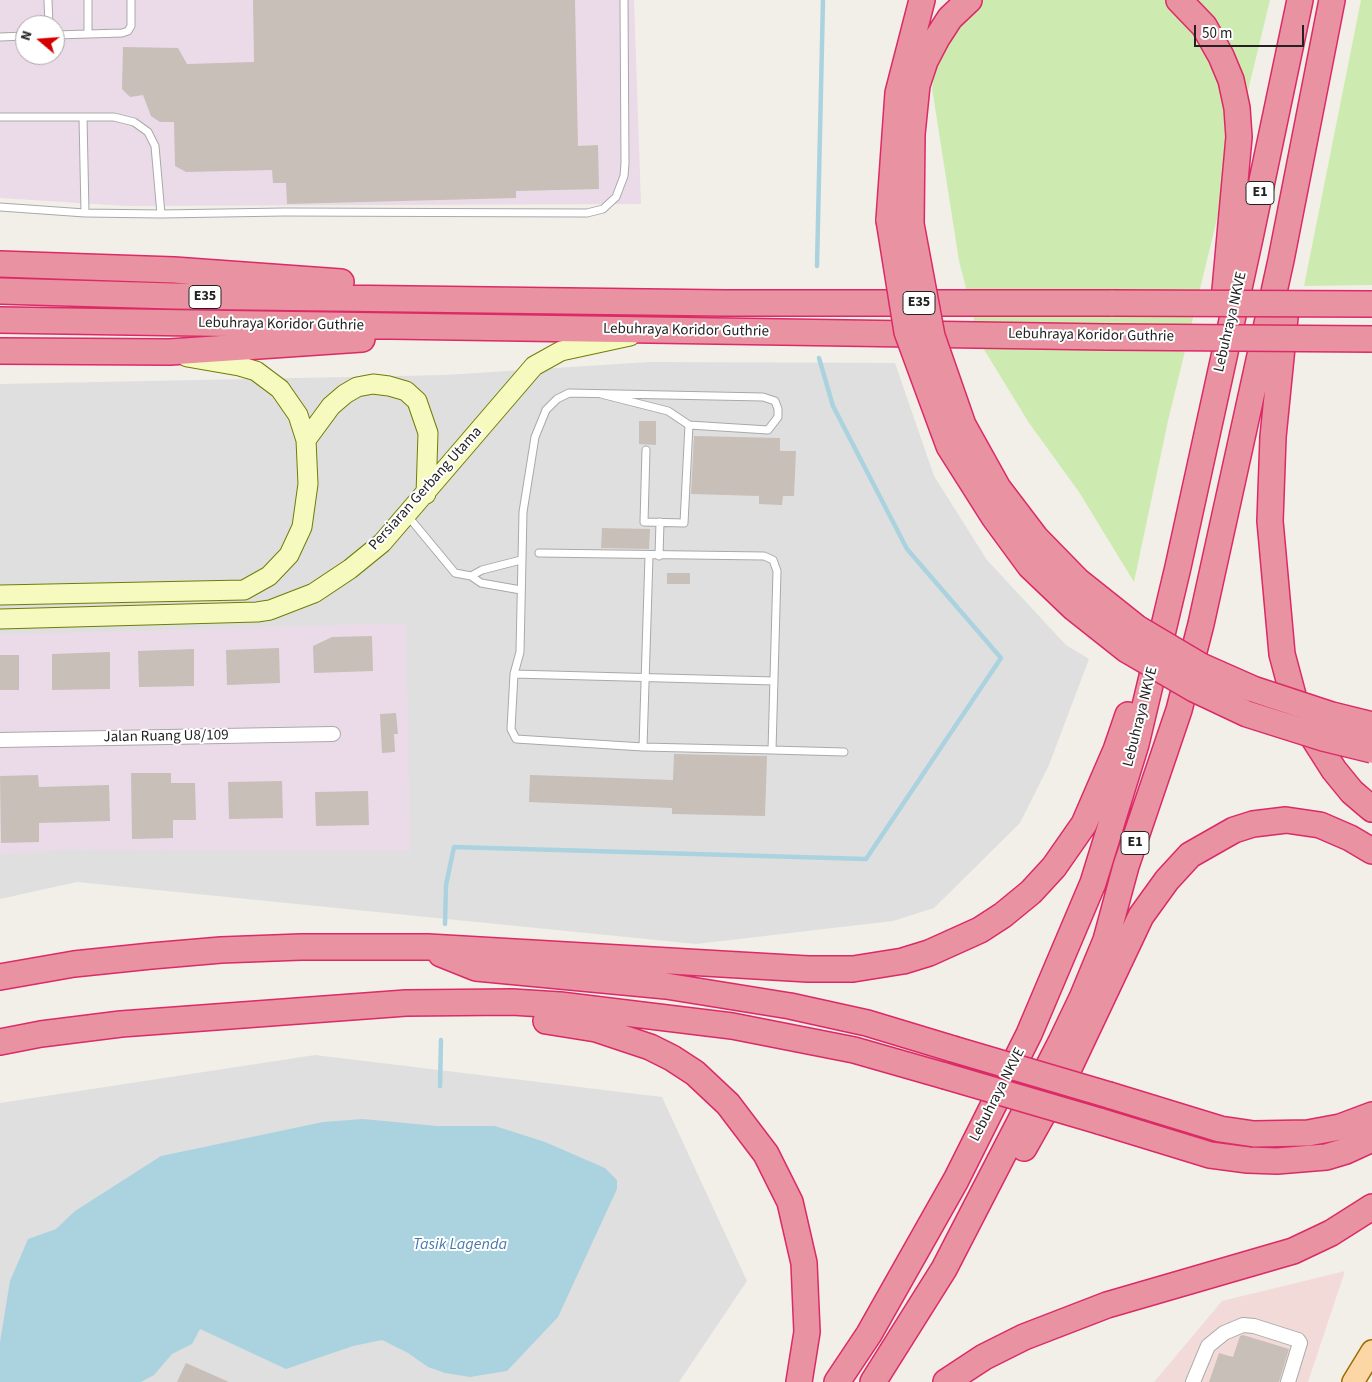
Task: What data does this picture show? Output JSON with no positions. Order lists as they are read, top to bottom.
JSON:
{
  "streets": {
    "highway": [
      "E1",
      "E35",
      "Lebuhraya NKVE",
      "Lebuhraya Koridor Guthrie"
    ],
    "main road": ["Persiaran Gerbang Utama"],
    "street": ["Jalan Ruang U8/109"]
  },
  "crossings": [
    ["Lebuhraya Koridor Guthrie", "Persiaran Gerbang Utama"]
  ],
  "water": ["Tasik Lagenda"],
  "scale_bar": "50 m",
  "north": "left"
}
